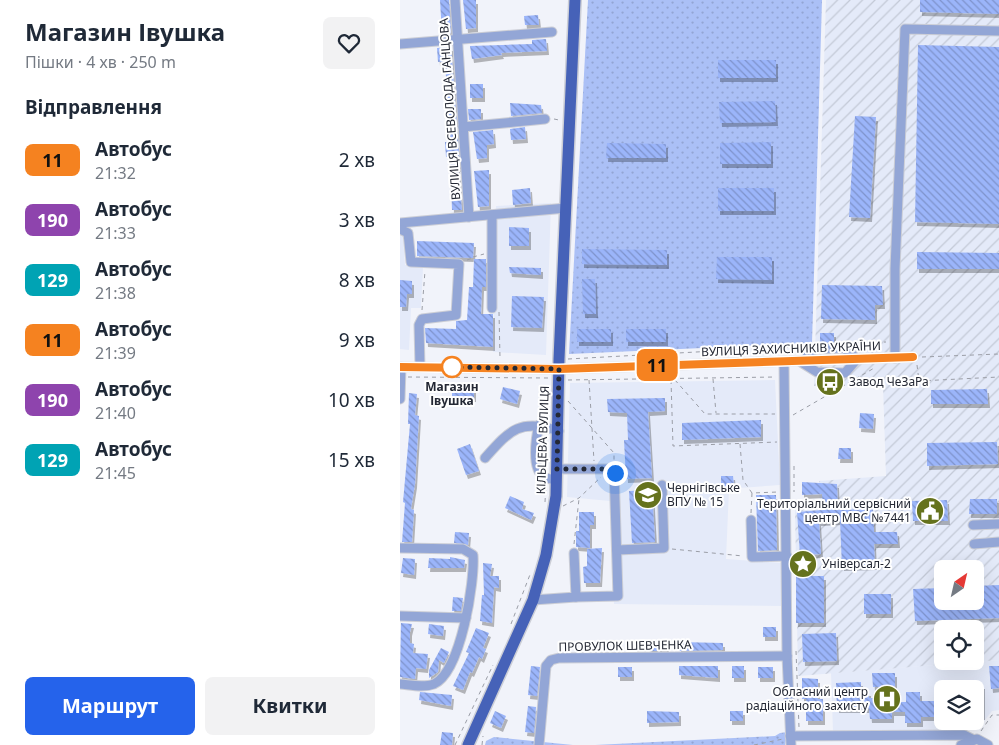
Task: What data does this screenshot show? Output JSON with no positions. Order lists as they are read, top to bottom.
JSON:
{
  "streets": {
    "main road": ["КІЛЬЦЕВА ВУЛИЦЯ"],
    "street": ["ВУЛИЦЯ ВСЕВОЛОДА ГАНЦОВА", "ВУЛИЦЯ ЗАХИСНИКІВ УКРАЇНИ", "ПРОВУЛОК ШЕВЧЕНКА"]
  },
  "crossings": [
    ["ВУЛИЦЯ ЗАХИСНИКІВ УКРАЇНИ", "КІЛЬЦЕВА ВУЛИЦЯ"]
  ],
  "places": {
    "other": ["Магазин Івушка"],
    "bus stop": ["Завод ЧеЗаРа"],
    "school or university": ["Чернігівське ВПУ № 15"],
    "public building": ["Територіальний сервісний центр МВС №7441"],
    "place": ["Універсал-2"],
    "hospital": ["Обласний центр радіаційного захисту"]
  },
  "lines": ["bus line 11"],
  "north": "top right",
  "page": {
    "heading": [
      ["Магазин Івушка", "Пішки · 4 хв · 250 m"],
      "Відправлення"
    ],
    "on_map": "11",
    "list": [
      {
        "mark": "11",
        "name": "Автобус",
        "note": "21:32",
        "value": "2 хв"
      },
      {
        "mark": "190",
        "name": "Автобус",
        "note": "21:33",
        "value": "3 хв"
      },
      {
        "mark": "129",
        "name": "Автобус",
        "note": "21:38",
        "value": "8 хв"
      },
      {
        "mark": "11",
        "name": "Автобус",
        "note": "21:39",
        "value": "9 хв"
      },
      {
        "mark": "190",
        "name": "Автобус",
        "note": "21:40",
        "value": "10 хв"
      },
      {
        "mark": "129",
        "name": "Автобус",
        "note": "21:45",
        "value": "15 хв"
      }
    ],
    "buttons": ["Маршрут", "Квитки"]
  }
}
